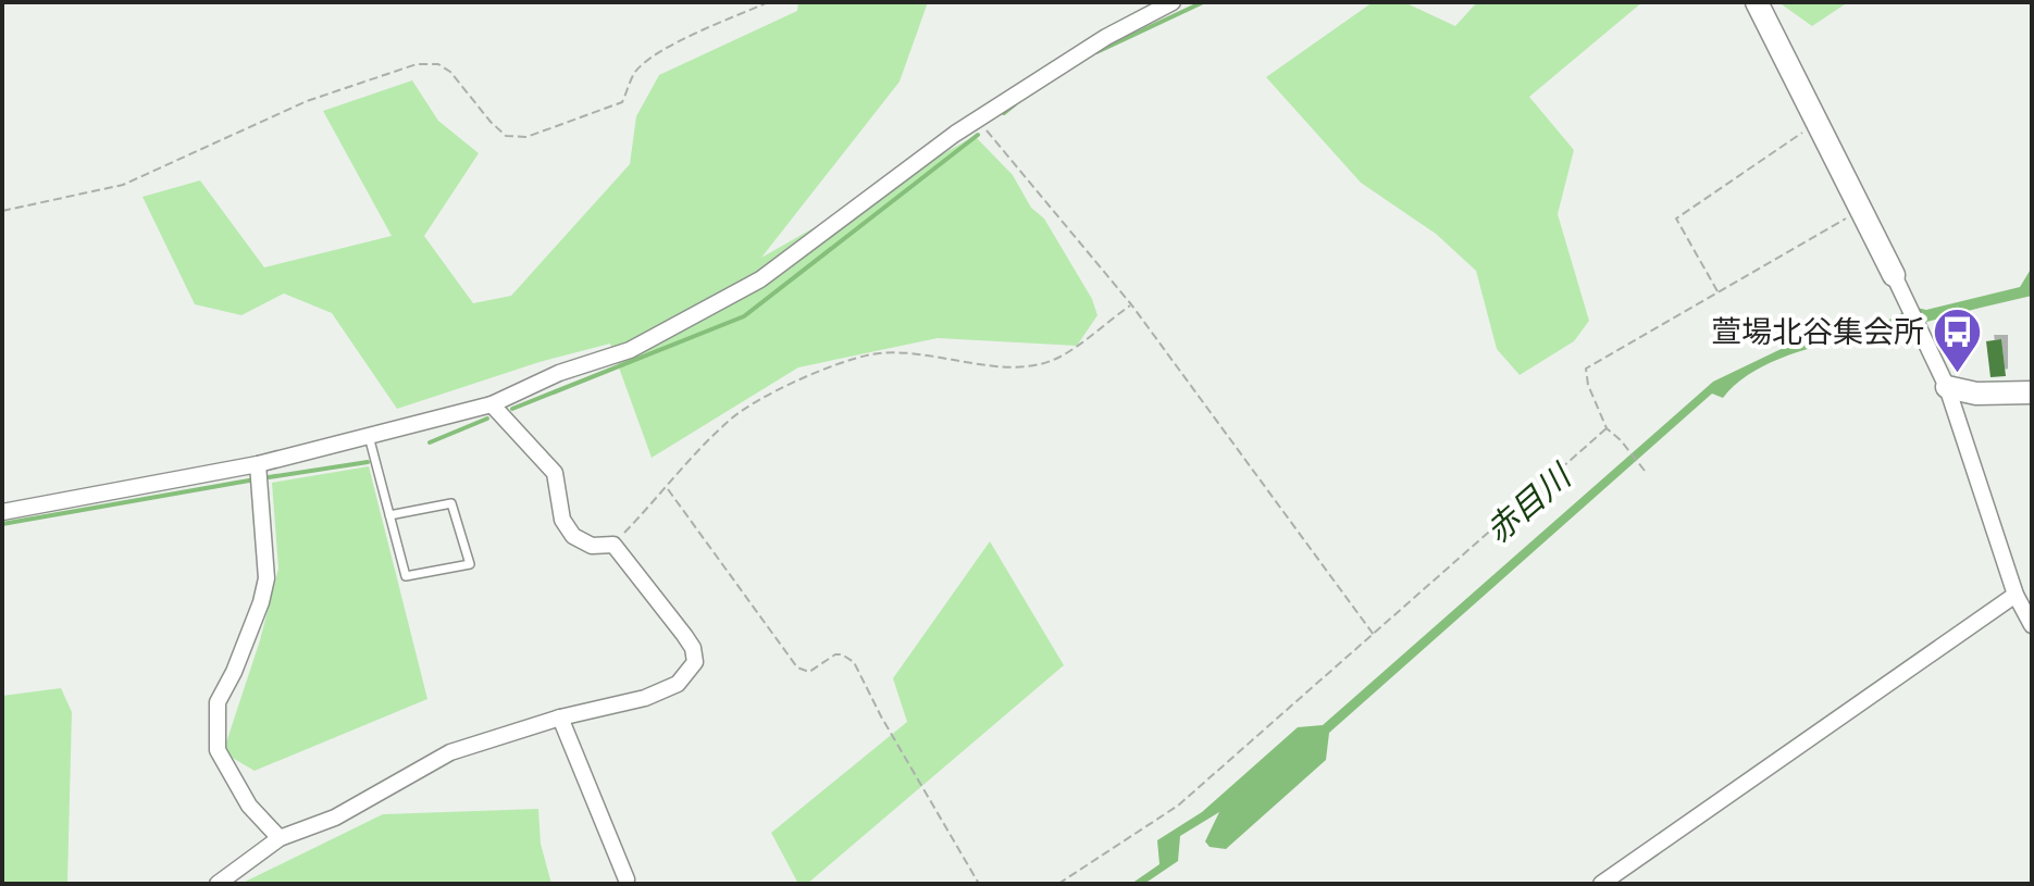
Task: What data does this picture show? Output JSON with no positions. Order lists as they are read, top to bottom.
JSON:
{
  "water": ["赤目川"],
  "places": {
    "bus stop": ["萱場北谷集会所"]
  }
}
